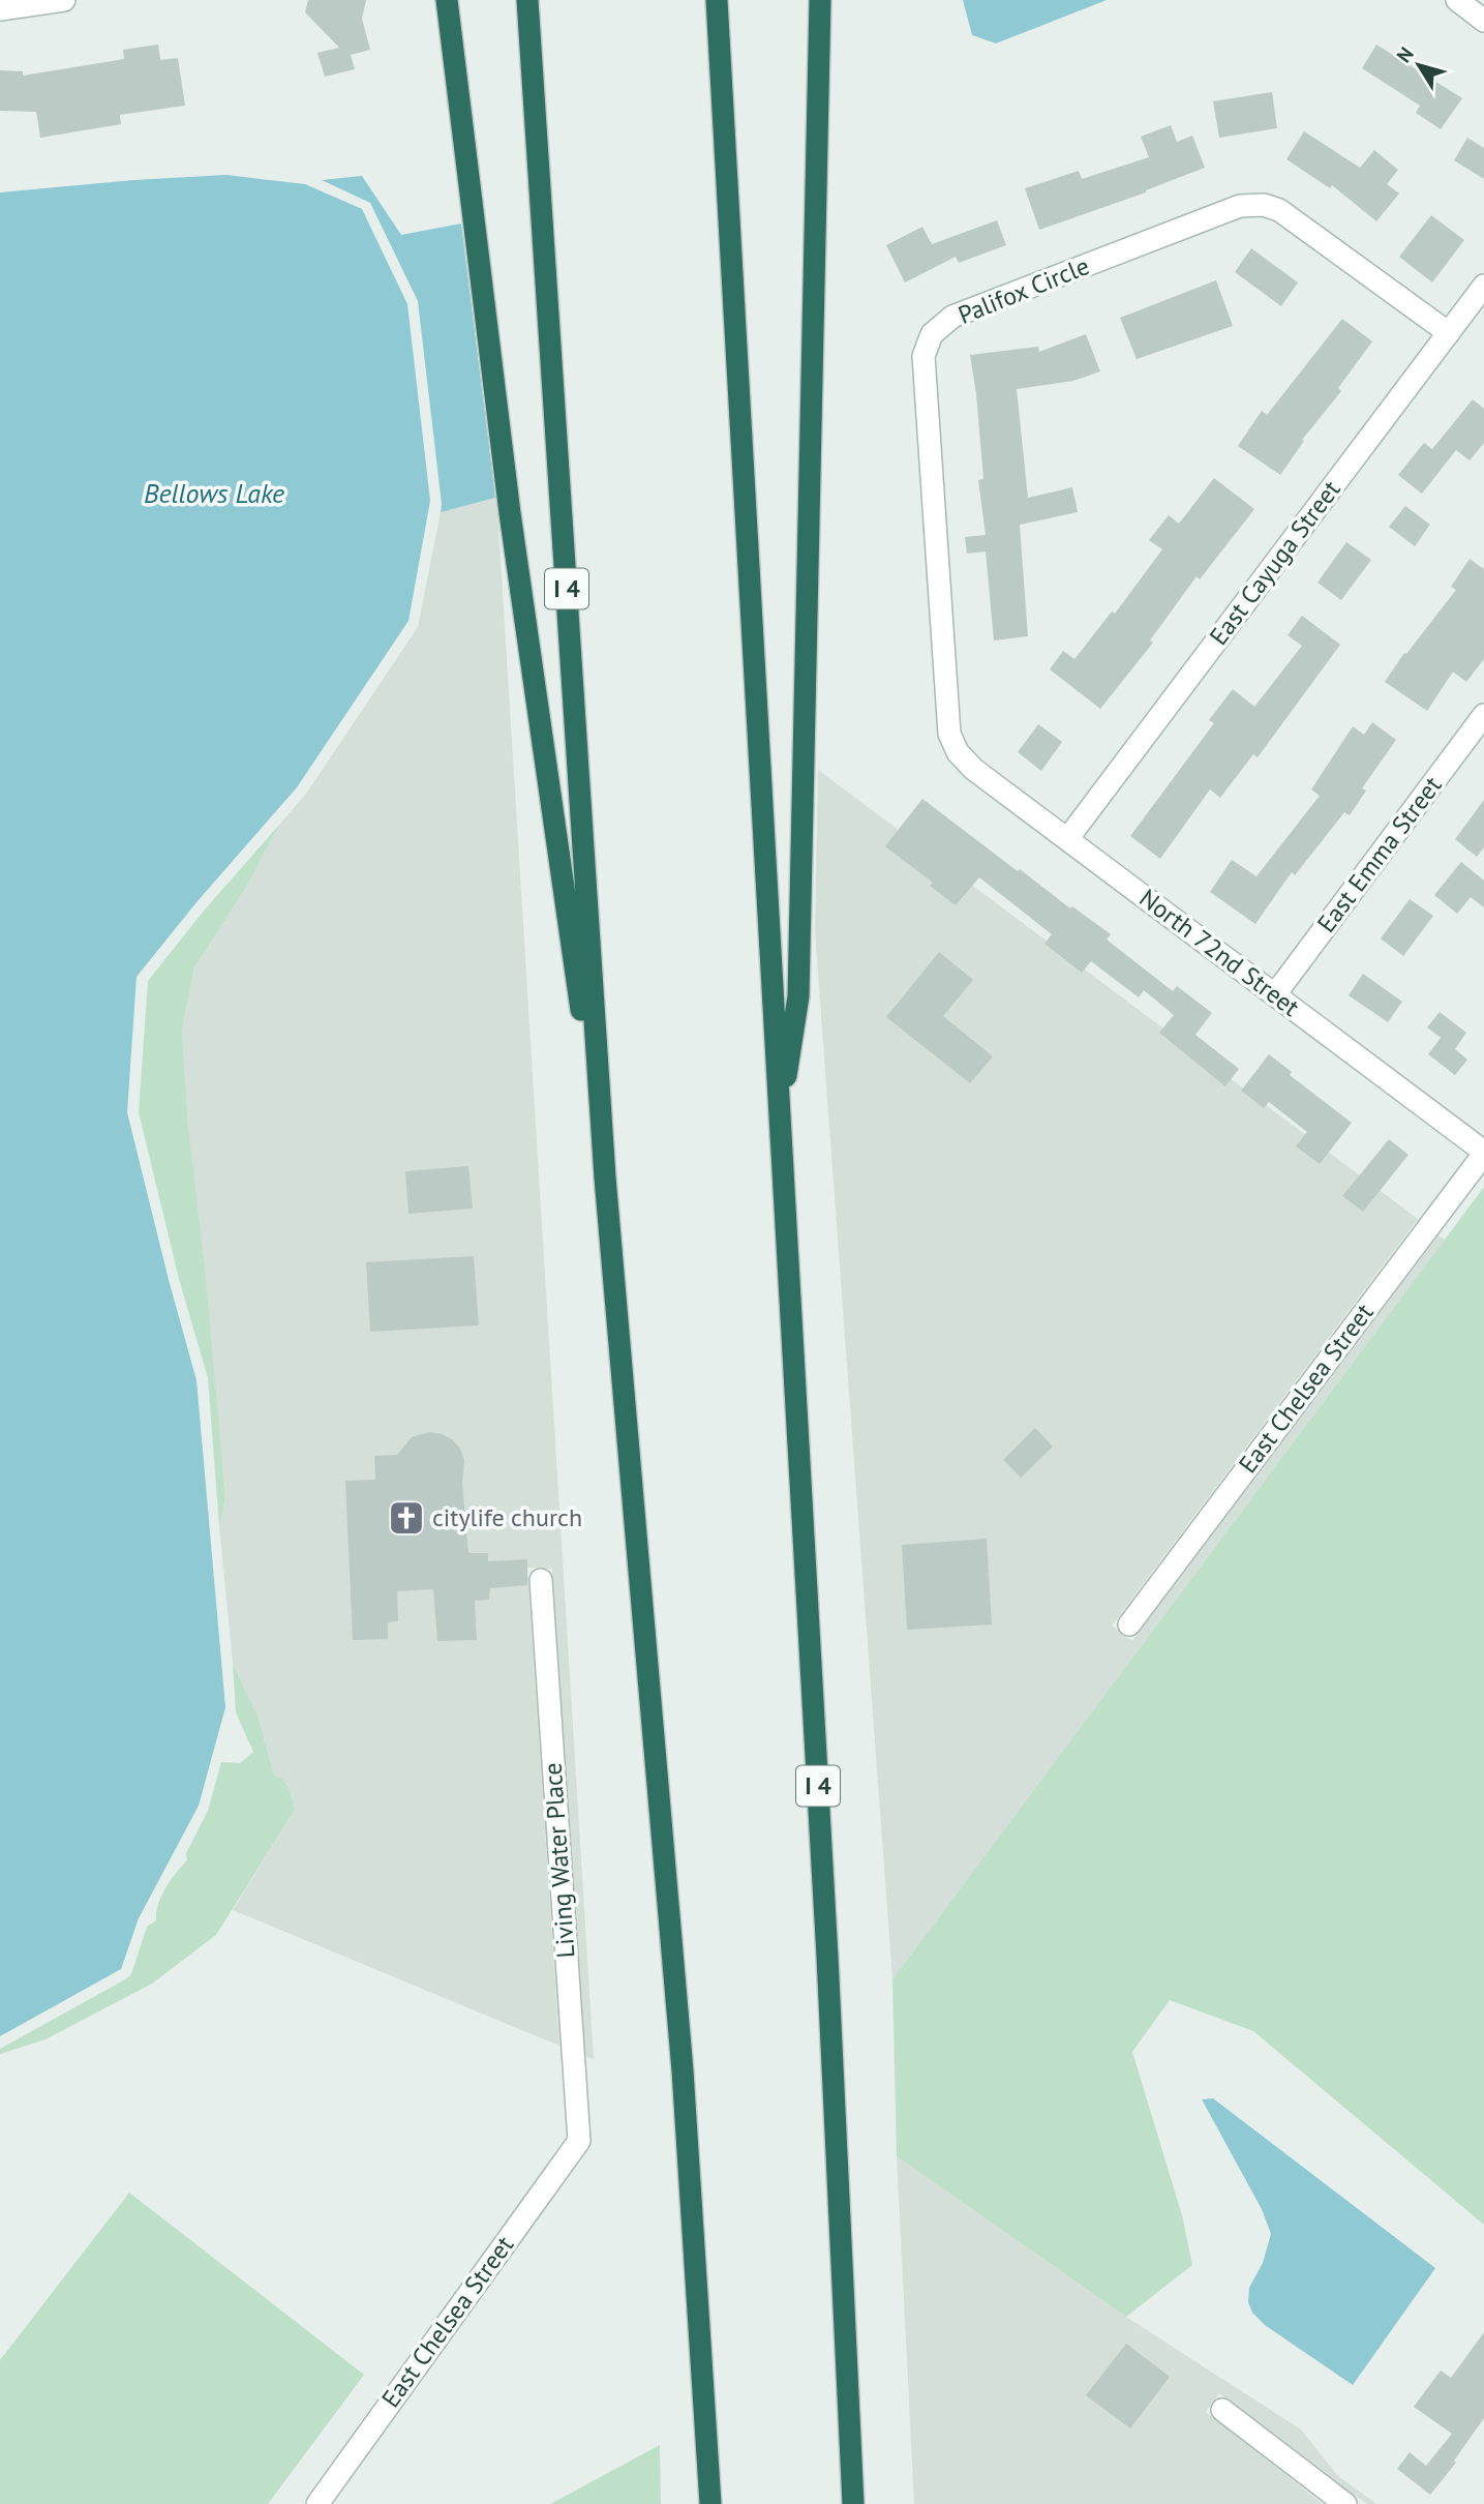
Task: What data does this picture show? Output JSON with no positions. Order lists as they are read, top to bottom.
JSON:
{
  "streets": {
    "highway": ["I 4"],
    "street": [
      "Palifox Circle",
      "East Cayuga Street",
      "East Emma Street",
      "North 72nd Street",
      "East Chelsea Street",
      "Living Water Place"
    ]
  },
  "crossings": [
    ["Palifox Circle", "East Cayuga Street"],
    ["Palifox Circle", "North 72nd Street"],
    ["East Cayuga Street", "North 72nd Street"],
    ["East Emma Street", "North 72nd Street"],
    ["North 72nd Street", "East Chelsea Street"],
    ["East Chelsea Street", "Living Water Place"]
  ],
  "water": ["Bellows Lake"],
  "places": {
    "church": ["citylife church"]
  },
  "north": "top left"
}
